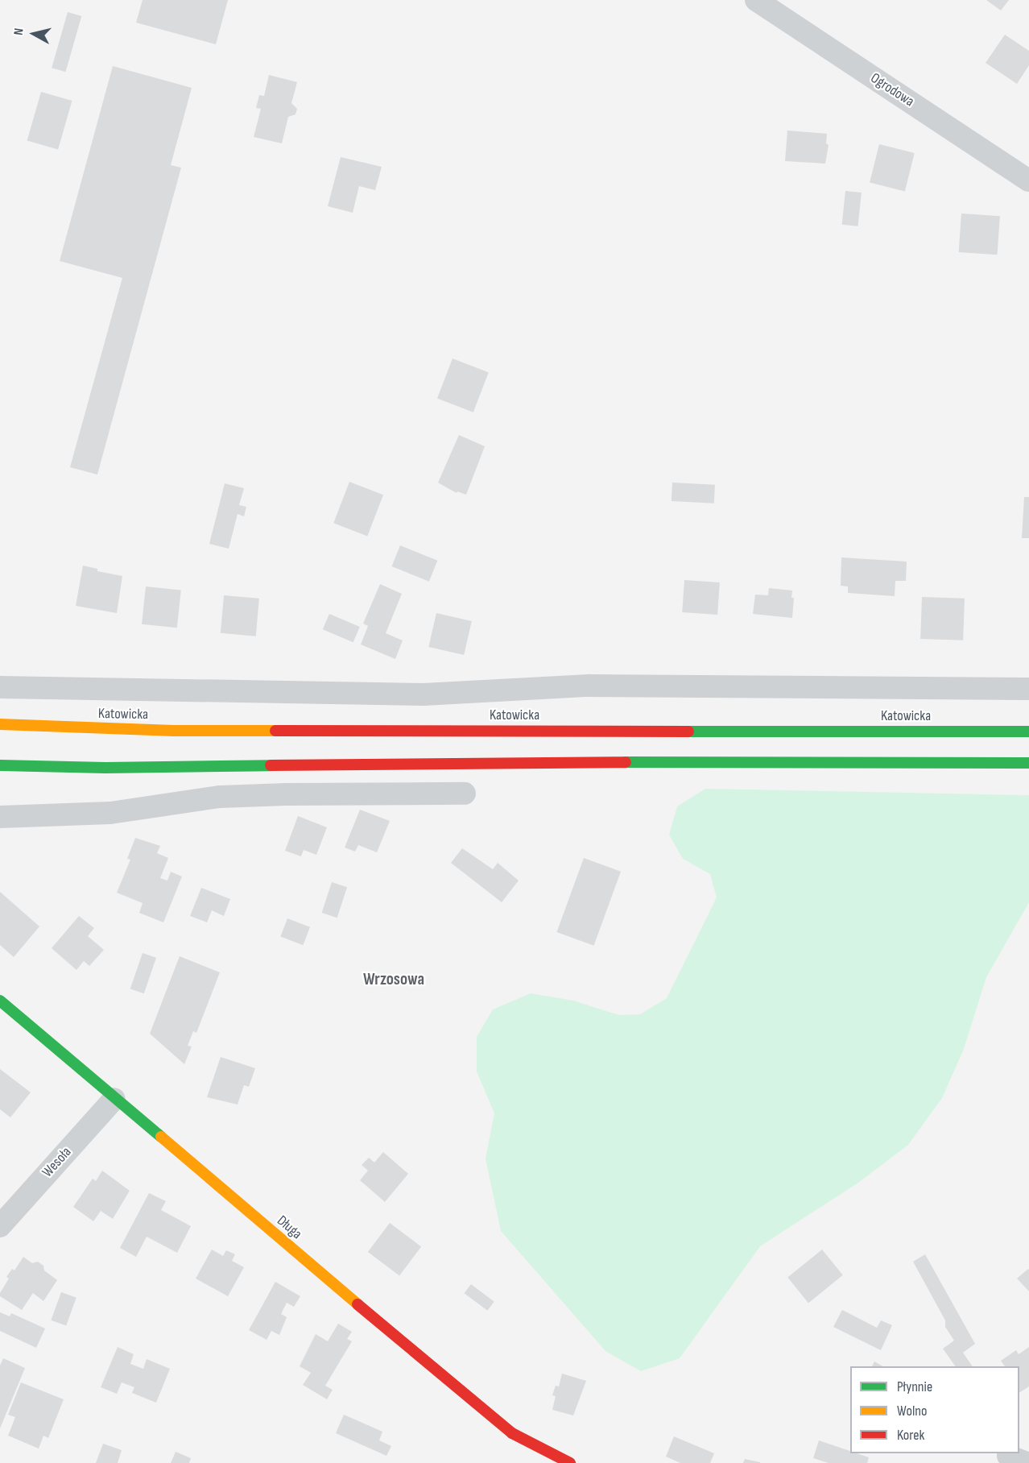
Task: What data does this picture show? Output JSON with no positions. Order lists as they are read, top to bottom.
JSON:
{
  "streets": {
    "main road": ["Katowicka", "Długa"],
    "street": ["Ogrodowa", "Wesoła"]
  },
  "crossings": [
    ["Wesoła", "Długa"]
  ],
  "districts": ["Wrzosowa"],
  "legend": ["Płynnie", "Wolno", "Korek"],
  "north": "left"
}
